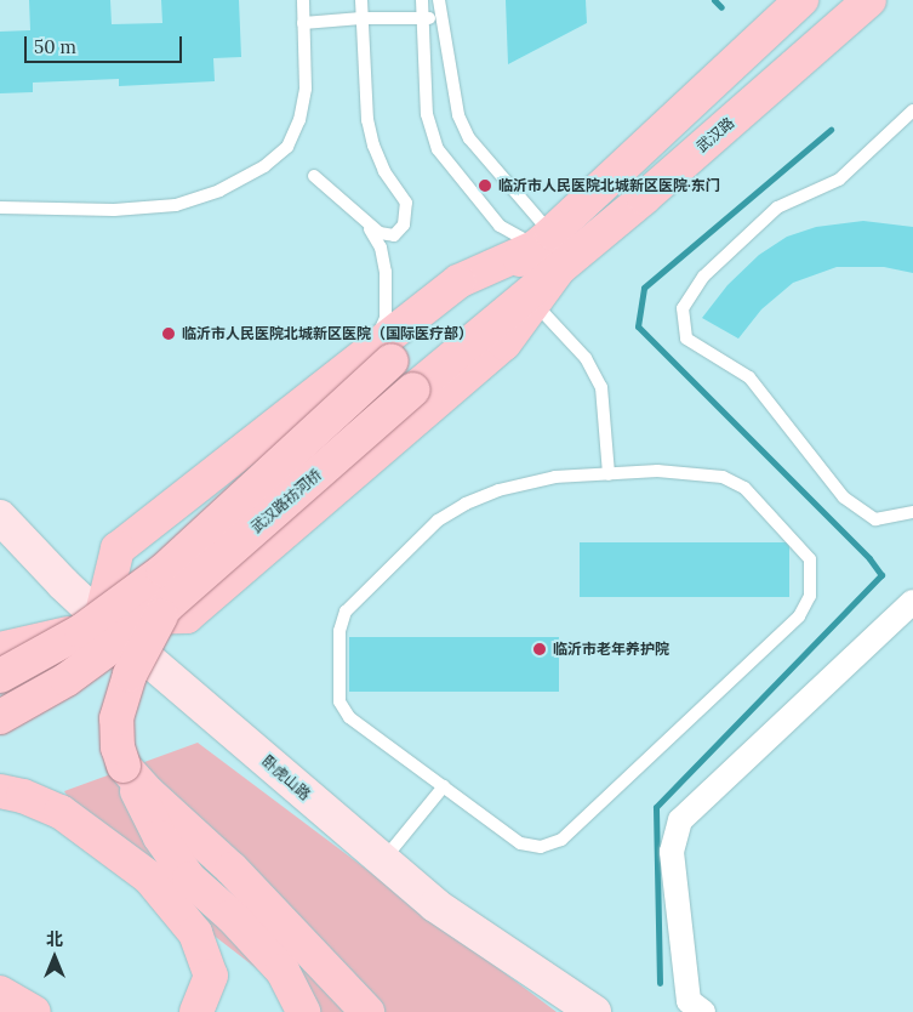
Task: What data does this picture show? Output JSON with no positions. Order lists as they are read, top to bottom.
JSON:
{
  "streets": {
    "main road": ["武汉路", "武汉路祊河桥"],
    "street": ["卧虎山路"]
  },
  "crossings": [
    ["武汉路", "武汉路祊河桥"],
    ["武汉路祊河桥", "卧虎山路"]
  ],
  "places": ["临沂市人民医院北城新区医院·东门", "临沂市人民医院北城新区医院（国际医疗部）", "临沂市老年养护院"],
  "scale_bar": "50 m",
  "north": "top"
}
